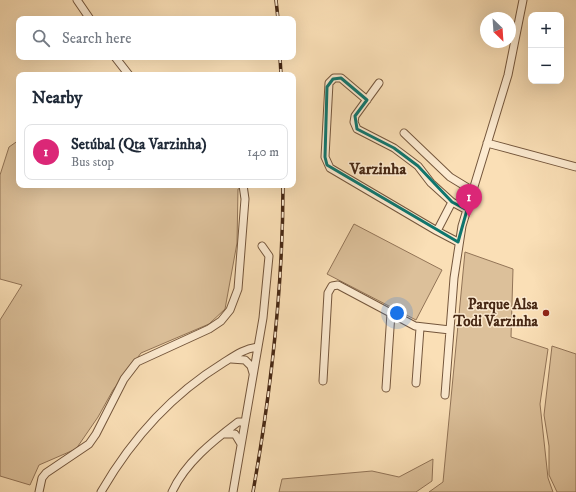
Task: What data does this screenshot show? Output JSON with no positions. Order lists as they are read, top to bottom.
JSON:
{
  "districts": ["Varzinha"],
  "places": ["Parque Alsa Todi Varzinha"],
  "north": "bottom right",
  "page": {
    "map_buttons": ["+", "−"],
    "search": "Search here",
    "heading": "Nearby",
    "list": [
      {
        "mark": "1",
        "name": "Setúbal (Qta Varzinha)",
        "note": "Bus stop",
        "value": "140 m"
      }
    ],
    "pins": "1"
  }
}
